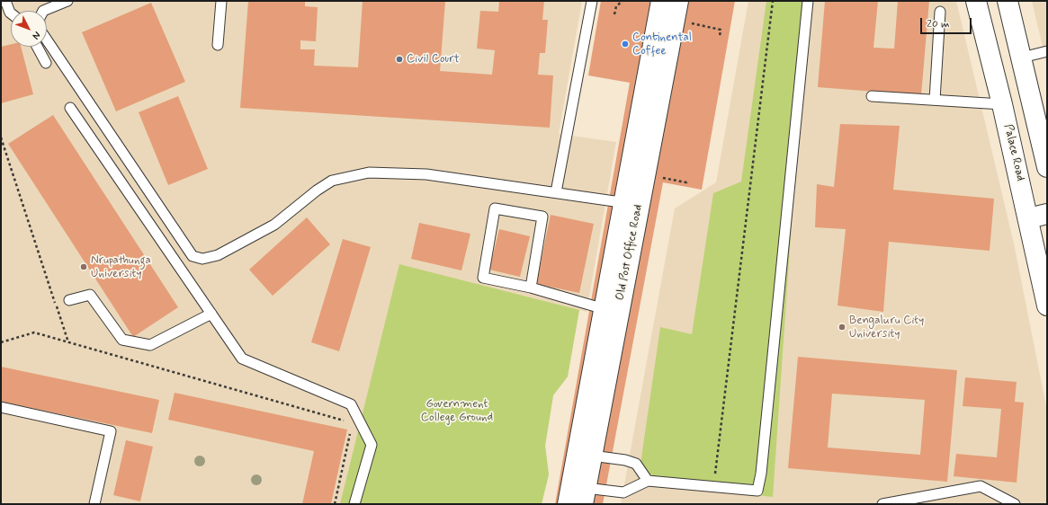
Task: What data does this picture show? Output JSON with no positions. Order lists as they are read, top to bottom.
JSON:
{
  "streets": {
    "street": ["Palace Road", "Old Post Office Road"]
  },
  "parks": ["Government College Ground"],
  "places": [
    "Continental Coffee",
    "Civil Court",
    "Nrupathunga University",
    "Bengaluru City University"
  ],
  "scale_bar": "20 m",
  "north": "bottom right"
}
